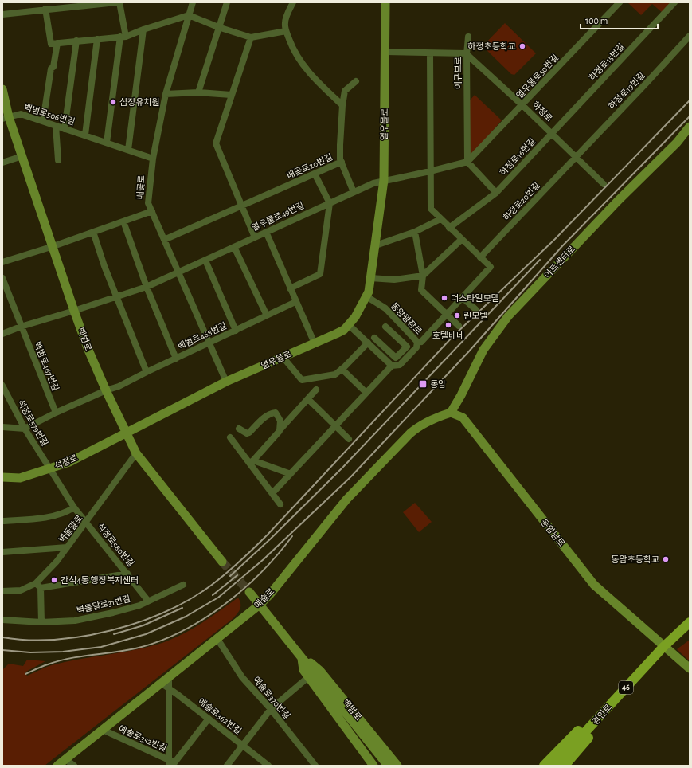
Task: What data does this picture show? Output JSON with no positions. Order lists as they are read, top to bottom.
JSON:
{
  "streets": {
    "main road": [
      "열우물로",
      "아트센터로",
      "백범로",
      "석정로",
      "동암남로",
      "예술로",
      "46",
      "경인로"
    ],
    "street": [
      "하정로15번길",
      "이규보로",
      "열우물로50번길",
      "하정로19번길",
      "하정로",
      "백범로506번길",
      "하정로16번길",
      "배곶로20번길",
      "배곶로",
      "하정로20번길",
      "열우물로49번길",
      "동암광장로",
      "백범로468번길",
      "백범로467번길",
      "석정로579번길",
      "벽돌말로",
      "석정로580번길",
      "벽돌말로31번길",
      "예술로370번길",
      "예술로362번길",
      "예술로352번길"
    ]
  },
  "crossings": [
    ["하정로15번길", "하정로"],
    ["하정로15번길", "하정로16번길"],
    ["이규보로", "열우물로50번길"],
    ["이규보로", "하정로"],
    ["이규보로", "열우물로"],
    ["열우물로50번길", "하정로"],
    ["하정로19번길", "하정로"],
    ["하정로19번길", "하정로20번길"],
    ["하정로", "하정로16번길"],
    ["하정로", "하정로20번길"],
    ["백범로506번길", "배곶로"],
    ["백범로506번길", "백범로"],
    ["열우물로", "배곶로"],
    ["열우물로", "열우물로49번길"],
    ["열우물로", "동암광장로"],
    ["열우물로", "백범로"],
    ["열우물로", "석정로"],
    ["배곶로20번길", "배곶로"],
    ["배곶로", "열우물로49번길"],
    ["배곶로", "백범로468번길"],
    ["열우물로49번길", "백범로468번길"],
    ["열우물로49번길", "백범로"],
    ["열우물로49번길", "백범로467번길"],
    ["아트센터로", "동암남로"],
    ["아트센터로", "예술로"],
    ["백범로468번길", "백범로"],
    ["백범로", "석정로"],
    ["백범로", "벽돌말로"],
    ["백범로", "예술로"],
    ["석정로579번길", "석정로"],
    ["석정로579번길", "석정로580번길"],
    ["석정로", "석정로580번길"],
    ["벽돌말로", "석정로580번길"],
    ["동암남로", "예술로"],
    ["동암남로", "경인로"],
    ["석정로580번길", "벽돌말로31번길"],
    ["예술로", "예술로370번길"],
    ["예술로", "예술로362번길"],
    ["예술로", "예술로352번길"]
  ],
  "places": {
    "other": [
      "하정초등학교",
      "십정유치원",
      "더스타일모텔",
      "린모텔",
      "호텔베네",
      "동암초등학교",
      "간석4동 행정복지센터"
    ],
    "transit": ["동암"]
  },
  "scale_bar": "100 m"
}
